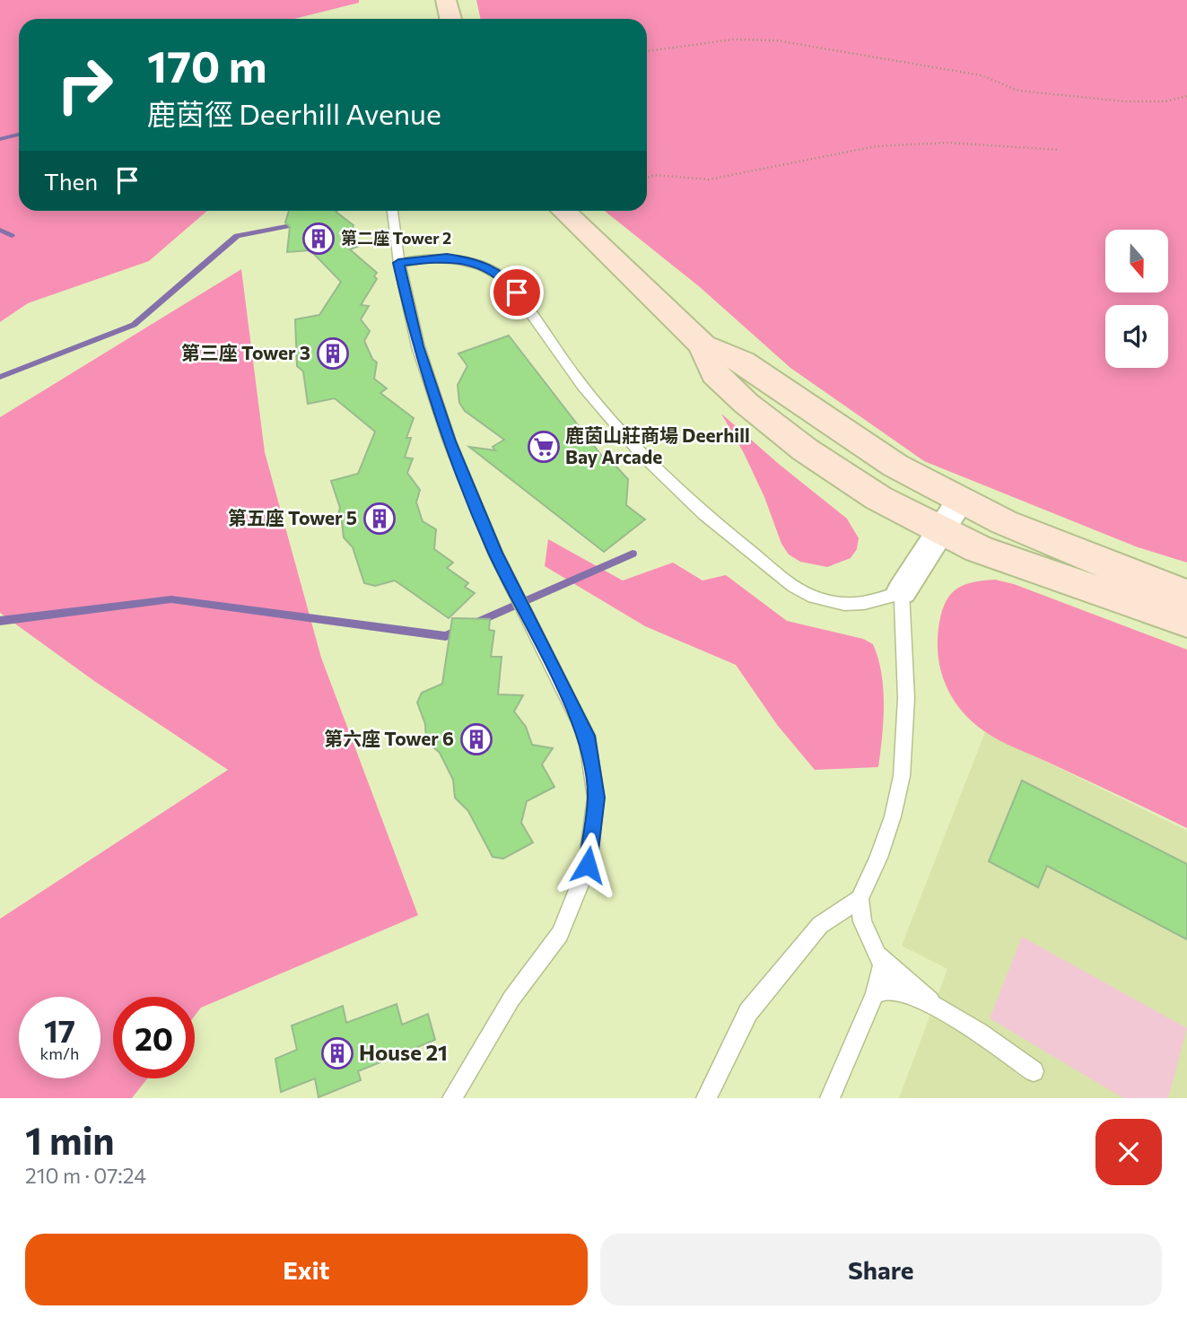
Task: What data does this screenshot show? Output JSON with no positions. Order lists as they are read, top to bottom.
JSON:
{
  "places": {
    "building": [
      "第二座 Tower 2",
      "第三座 Tower 3",
      "第五座 Tower 5",
      "第六座 Tower 6",
      "House 21"
    ],
    "supermarket": ["鹿茵山莊商場 Deerhill Bay Arcade"]
  },
  "north": "bottom",
  "page": {
    "turn": ["170 m", "鹿茵徑 Deerhill Avenue"],
    "then": "Then",
    "speed": "17 km/h",
    "limit": "20",
    "heading": ["1 min", "210 m · 07:24"],
    "buttons": ["Exit", "Share"]
  }
}
